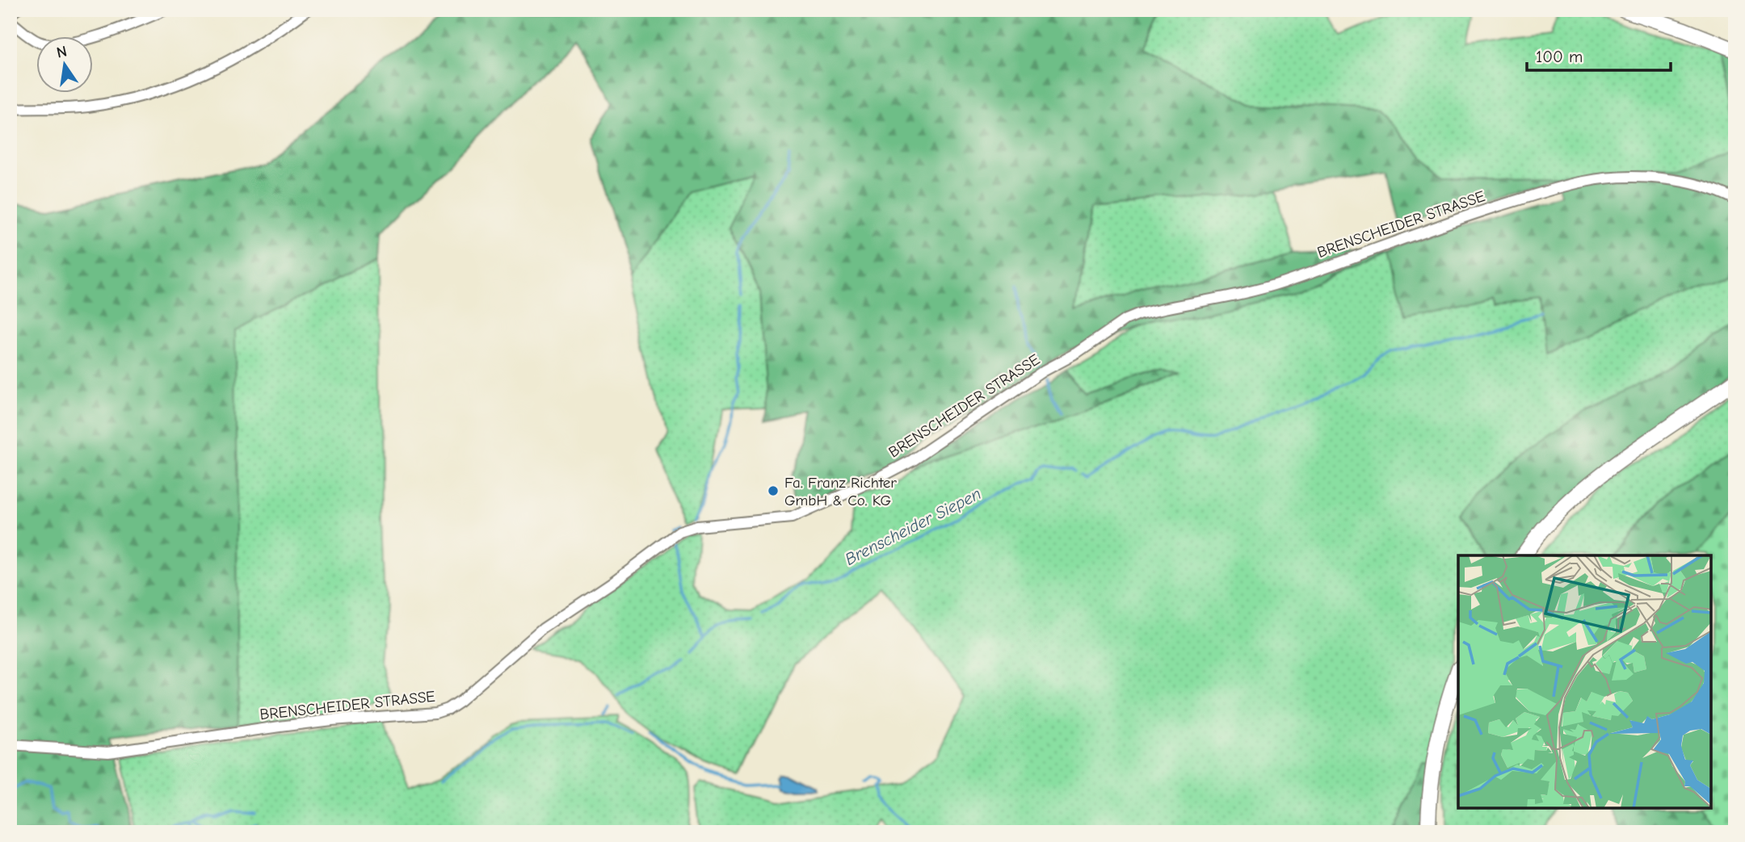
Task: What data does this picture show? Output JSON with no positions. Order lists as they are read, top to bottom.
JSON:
{
  "streets": {
    "street": ["BRENSCHEIDER STRASSE"]
  },
  "water": ["Brenscheider Siepen"],
  "places": ["Fa. Franz Richter GmbH & Co. KG"],
  "scale_bar": "100 m",
  "north": "top"
}
